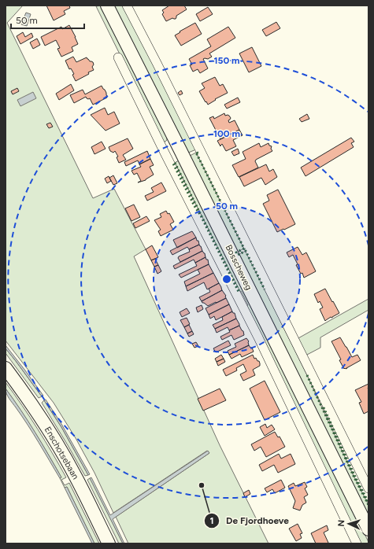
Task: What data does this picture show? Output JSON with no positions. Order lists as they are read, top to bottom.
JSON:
{
  "streets": {
    "main road": ["Bosscheweg", "Enschotsebaan"]
  },
  "places": ["De Fjordhoeve"],
  "scale_bar": "50 m",
  "north": "left",
  "rings": ["150 m", "100 m", "50 m"]
}
